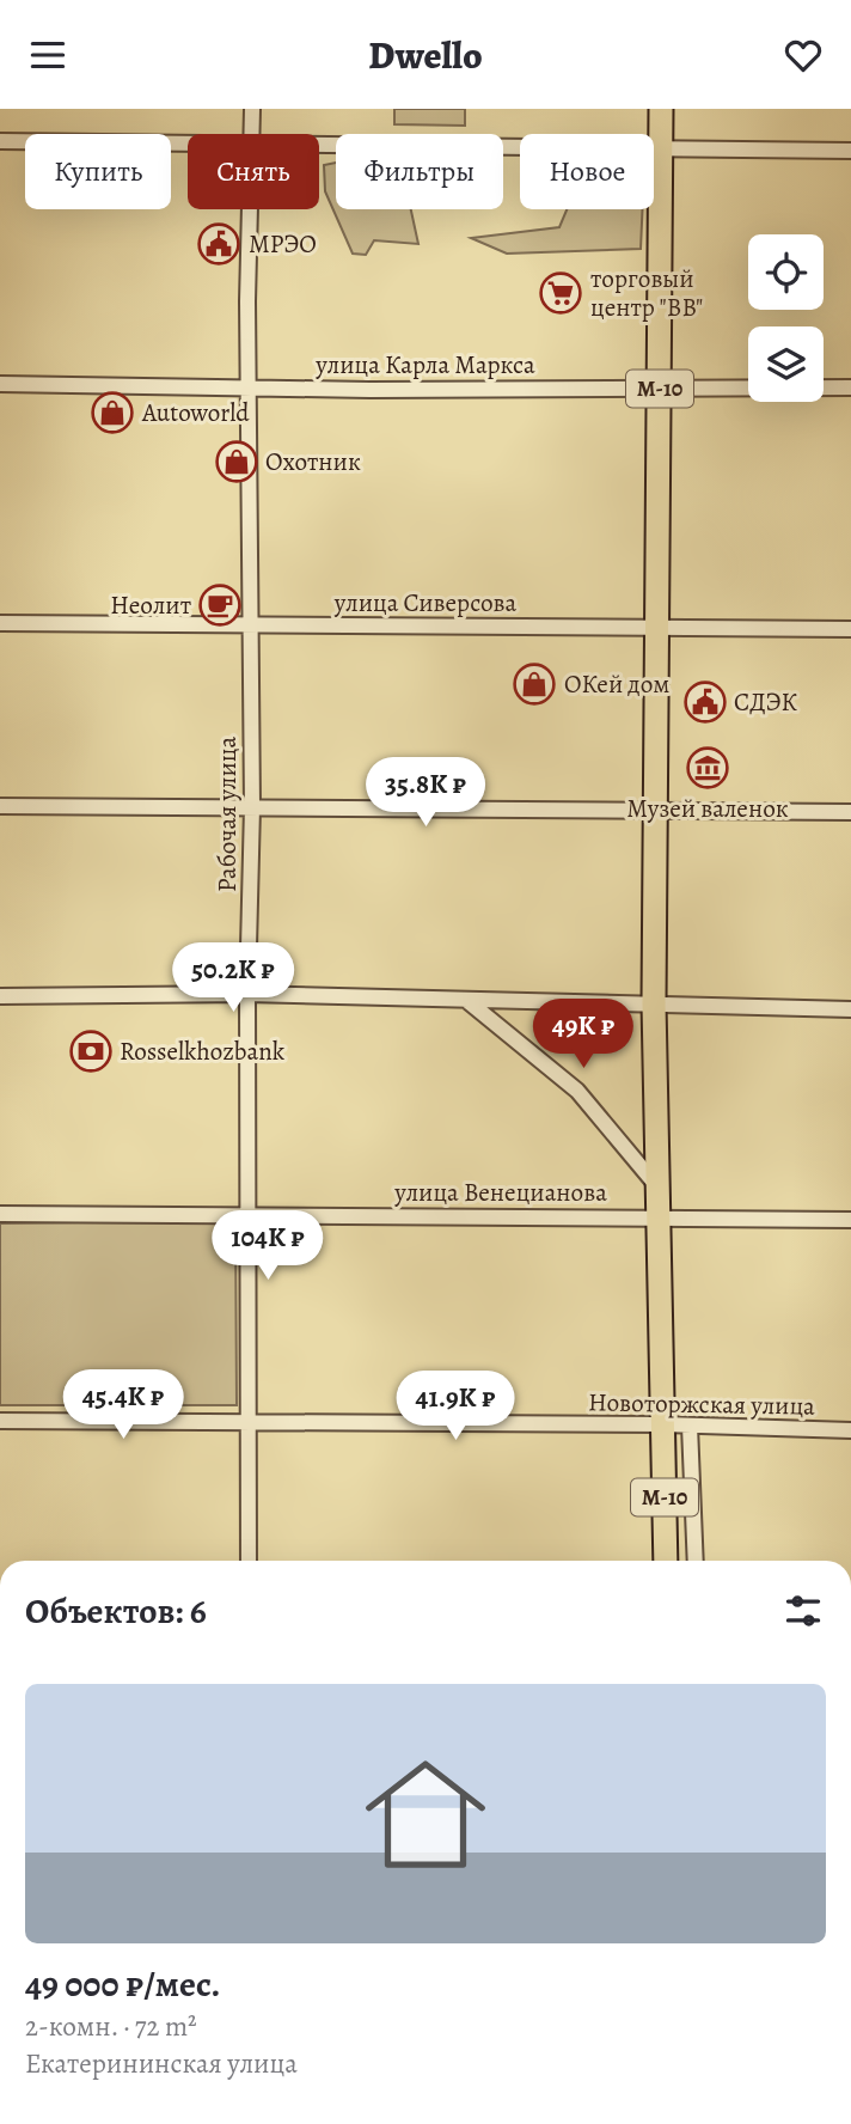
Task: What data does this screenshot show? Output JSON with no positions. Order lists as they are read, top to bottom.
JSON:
{
  "streets": {
    "highway": ["М-10"],
    "street": [
      "улица Карла Маркса",
      "улица Сиверсова",
      "Рабочая улица",
      "улица Венецианова",
      "Новоторжская улица"
    ]
  },
  "crossings": [
    ["улица Карла Маркса", "М-10"],
    ["улица Карла Маркса", "Рабочая улица"],
    ["М-10", "улица Сиверсова"],
    ["М-10", "улица Венецианова"],
    ["М-10", "Новоторжская улица"],
    ["улица Сиверсова", "Рабочая улица"],
    ["Рабочая улица", "улица Венецианова"],
    ["Рабочая улица", "Новоторжская улица"]
  ],
  "places": {
    "public building": ["МРЭО", "СДЭК"],
    "supermarket": ["торговый центр \"ВВ\""],
    "shop": ["Autoworld", "Охотник", "ОКей дом"],
    "cafe": ["Неолит"],
    "museum": ["Музей валенок"],
    "bank": ["Rosselkhozbank"]
  },
  "page": {
    "header": "Dwello",
    "chip": [
      "Купить",
      "Снять",
      "Фильтры",
      "Новое"
    ],
    "price": [
      "35.8K ₽",
      "50.2K ₽",
      "49K ₽",
      "104K ₽",
      "45.4K ₽",
      "41.9K ₽"
    ],
    "heading": "Объектов: 6",
    "list": [
      {
        "name": "49 000 ₽/мес.",
        "note": "2-комн. · 72 m² · Екатерининская улица"
      }
    ]
  }
}
